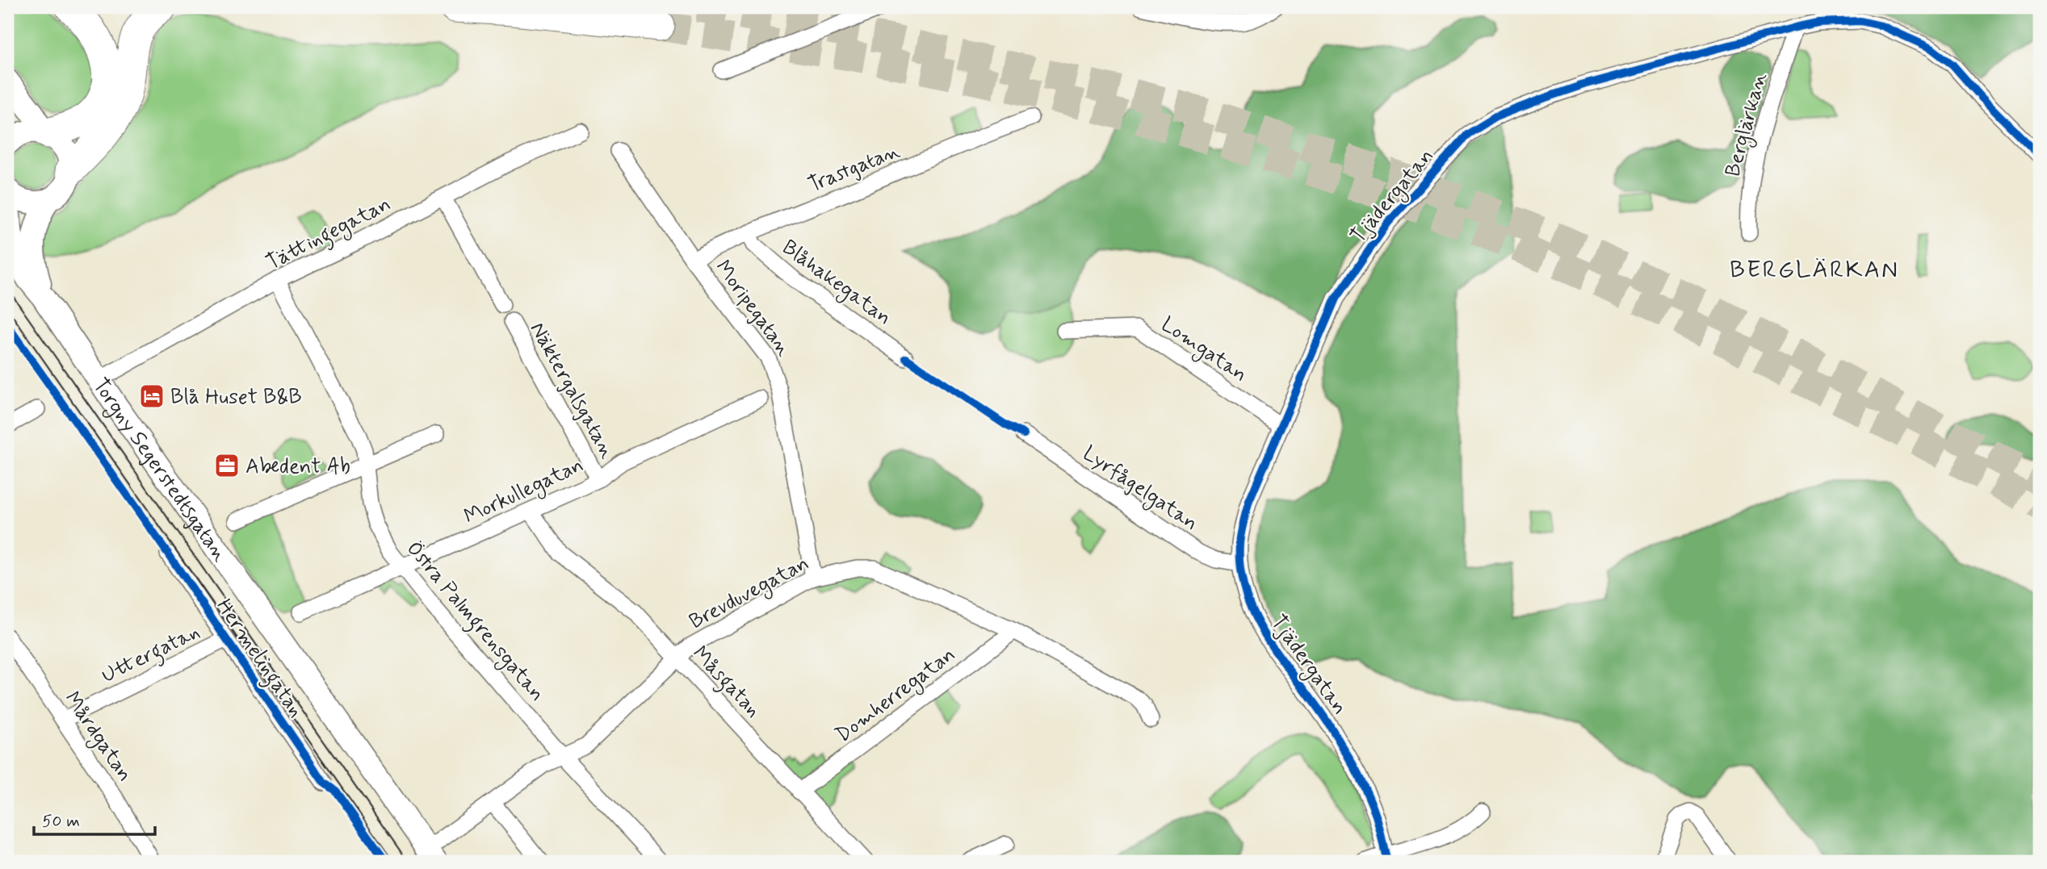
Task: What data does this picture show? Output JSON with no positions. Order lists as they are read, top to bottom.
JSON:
{
  "streets": {
    "street": [
      "Berglärkan",
      "Trastgatan",
      "Tjädergatan",
      "Tättingegatan",
      "Blåhakegatan",
      "Moripegatan",
      "Lomgatan",
      "Näktergalsgatan",
      "Torgny Segerstedtsgatan",
      "Lyrfågelgatan",
      "Morkullegatan",
      "Brevduvegatan",
      "Östra Palmgrensgatan",
      "Uttergatan",
      "Hermelingatan",
      "Måsgatan",
      "Domherregatan",
      "Mårdgatan"
    ]
  },
  "crossings": [
    ["Berglärkan", "Tjädergatan"],
    ["Trastgatan", "Blåhakegatan"],
    ["Trastgatan", "Moripegatan"],
    ["Tjädergatan", "Lomgatan"],
    ["Tjädergatan", "Lyrfågelgatan"],
    ["Tättingegatan", "Torgny Segerstedtsgatan"],
    ["Tättingegatan", "Östra Palmgrensgatan"],
    ["Moripegatan", "Brevduvegatan"],
    ["Näktergalsgatan", "Morkullegatan"],
    ["Torgny Segerstedtsgatan", "Brevduvegatan"],
    ["Morkullegatan", "Östra Palmgrensgatan"],
    ["Morkullegatan", "Måsgatan"],
    ["Brevduvegatan", "Östra Palmgrensgatan"],
    ["Brevduvegatan", "Måsgatan"],
    ["Brevduvegatan", "Domherregatan"],
    ["Uttergatan", "Hermelingatan"],
    ["Uttergatan", "Mårdgatan"],
    ["Måsgatan", "Domherregatan"]
  ],
  "districts": ["BERGLÄRKAN"],
  "places": {
    "hotel": ["Blå Huset B&B"],
    "office": ["Abedent Ab"]
  },
  "scale_bar": "50 m"
}
